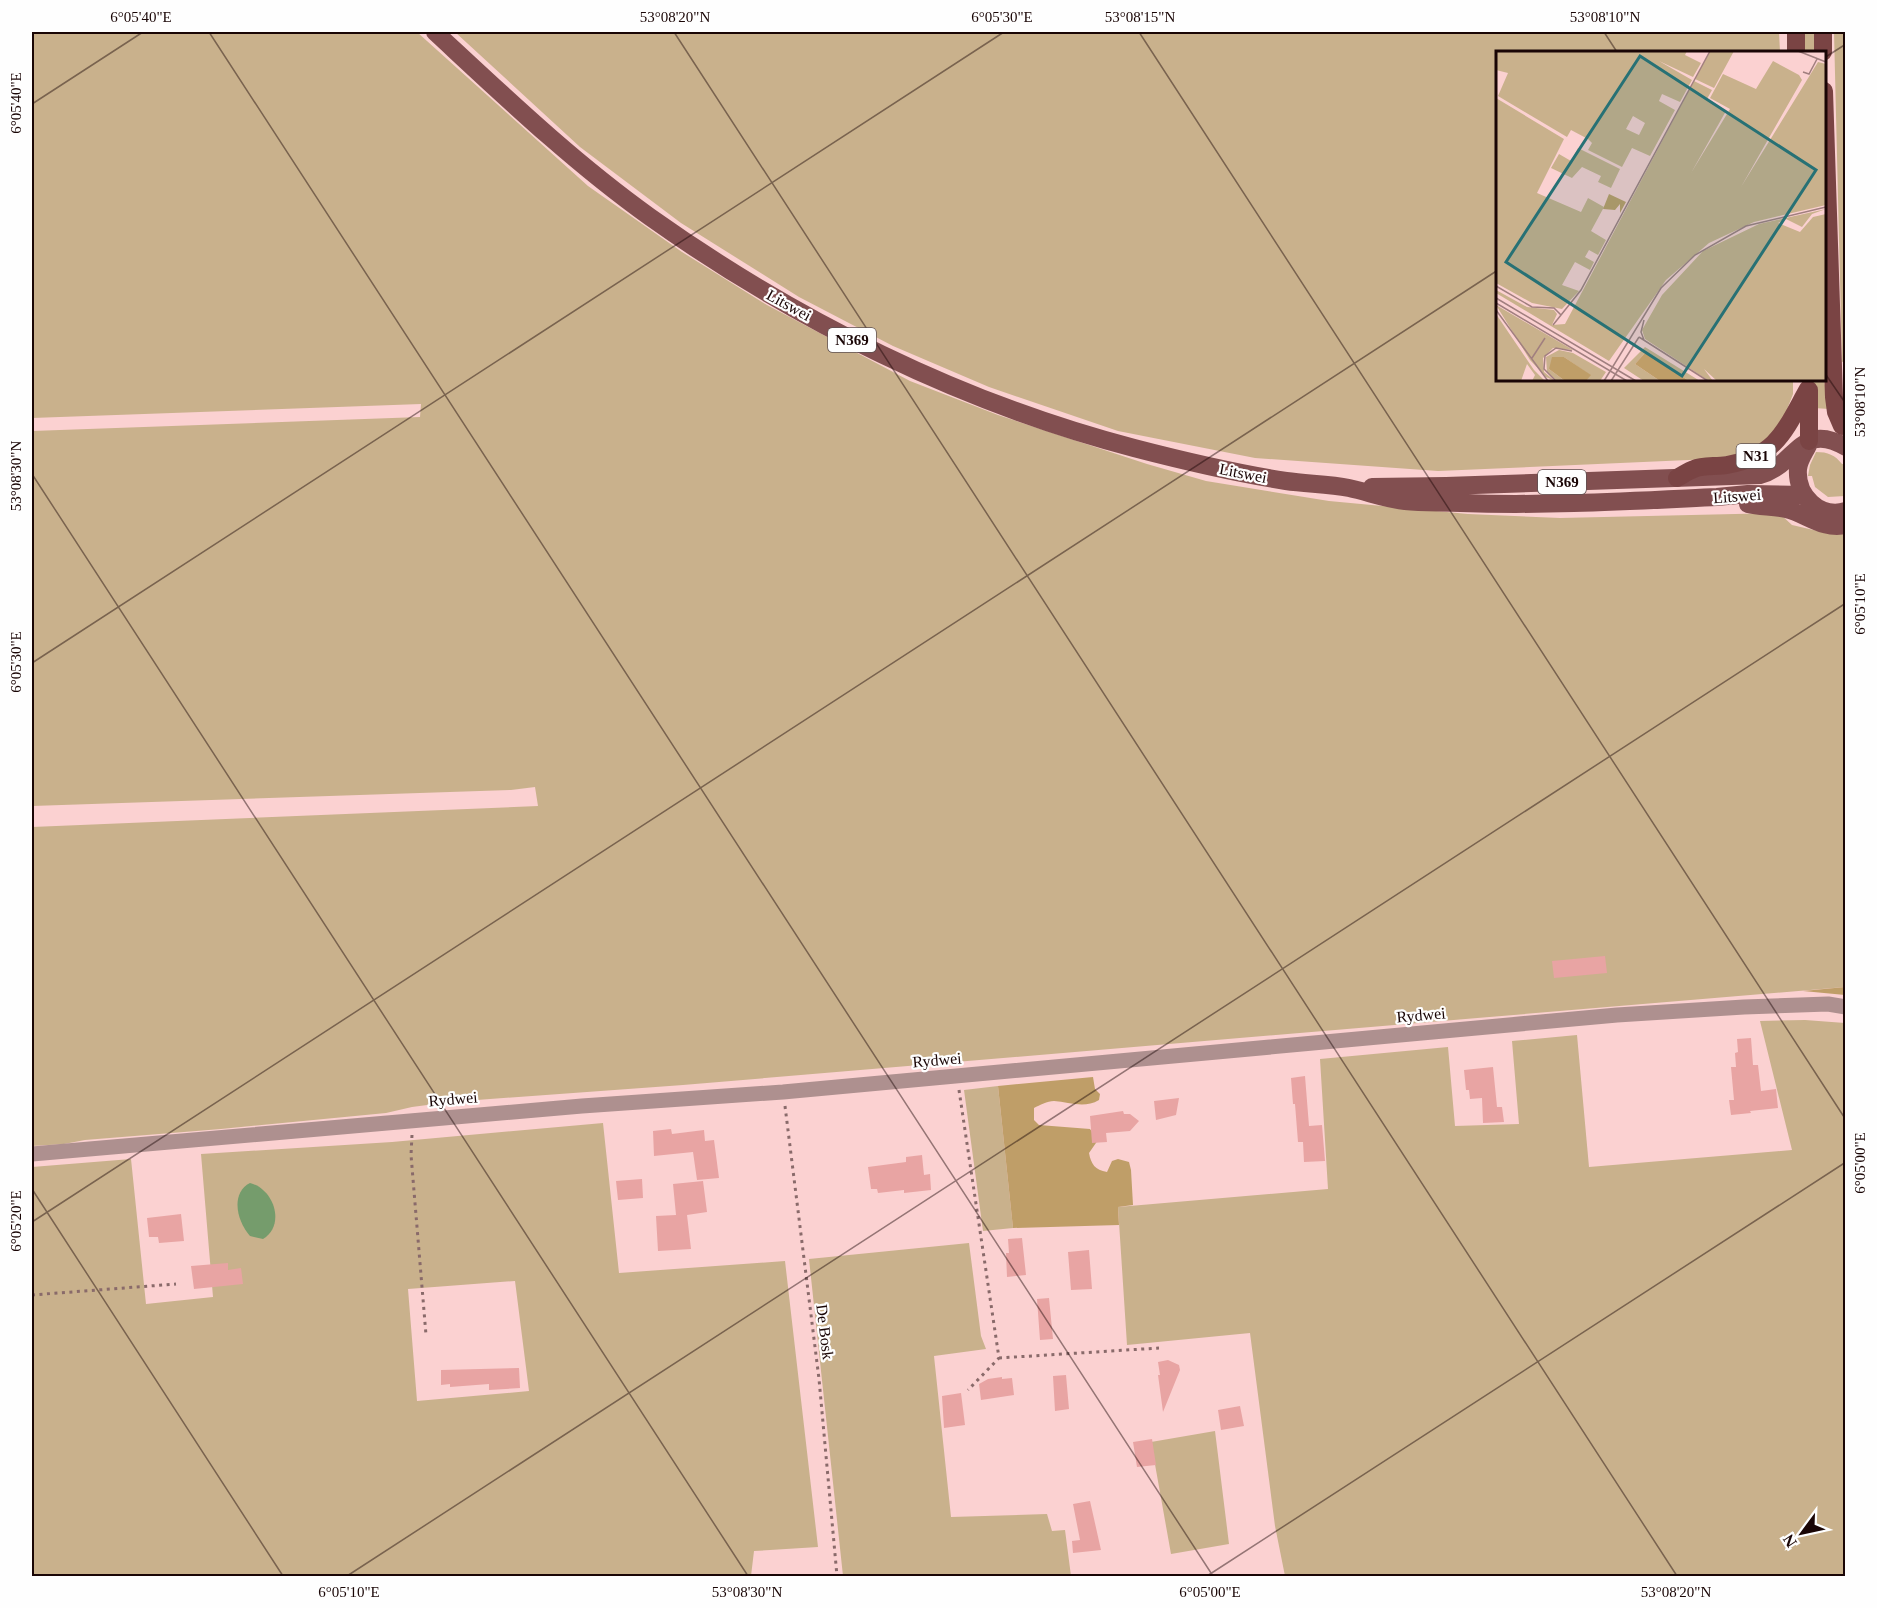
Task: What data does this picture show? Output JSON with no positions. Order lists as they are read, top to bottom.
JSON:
{
  "streets": {
    "highway": ["N31"],
    "main road": ["Litswei", "N369"],
    "street": ["Rydwei"],
    "path": ["De Bosk"]
  },
  "crossings": [
    ["Litswei", "N31"],
    ["Rydwei", "De Bosk"]
  ],
  "north": "bottom left",
  "coordinates": [
    "6°05'40\"E",
    "53°08'20\"N",
    "6°05'30\"E",
    "53°08'15\"N",
    "53°08'10\"N",
    "53°08'30\"N",
    "6°05'10\"E",
    "6°05'00\"E",
    "6°05'20\"E"
  ]
}
